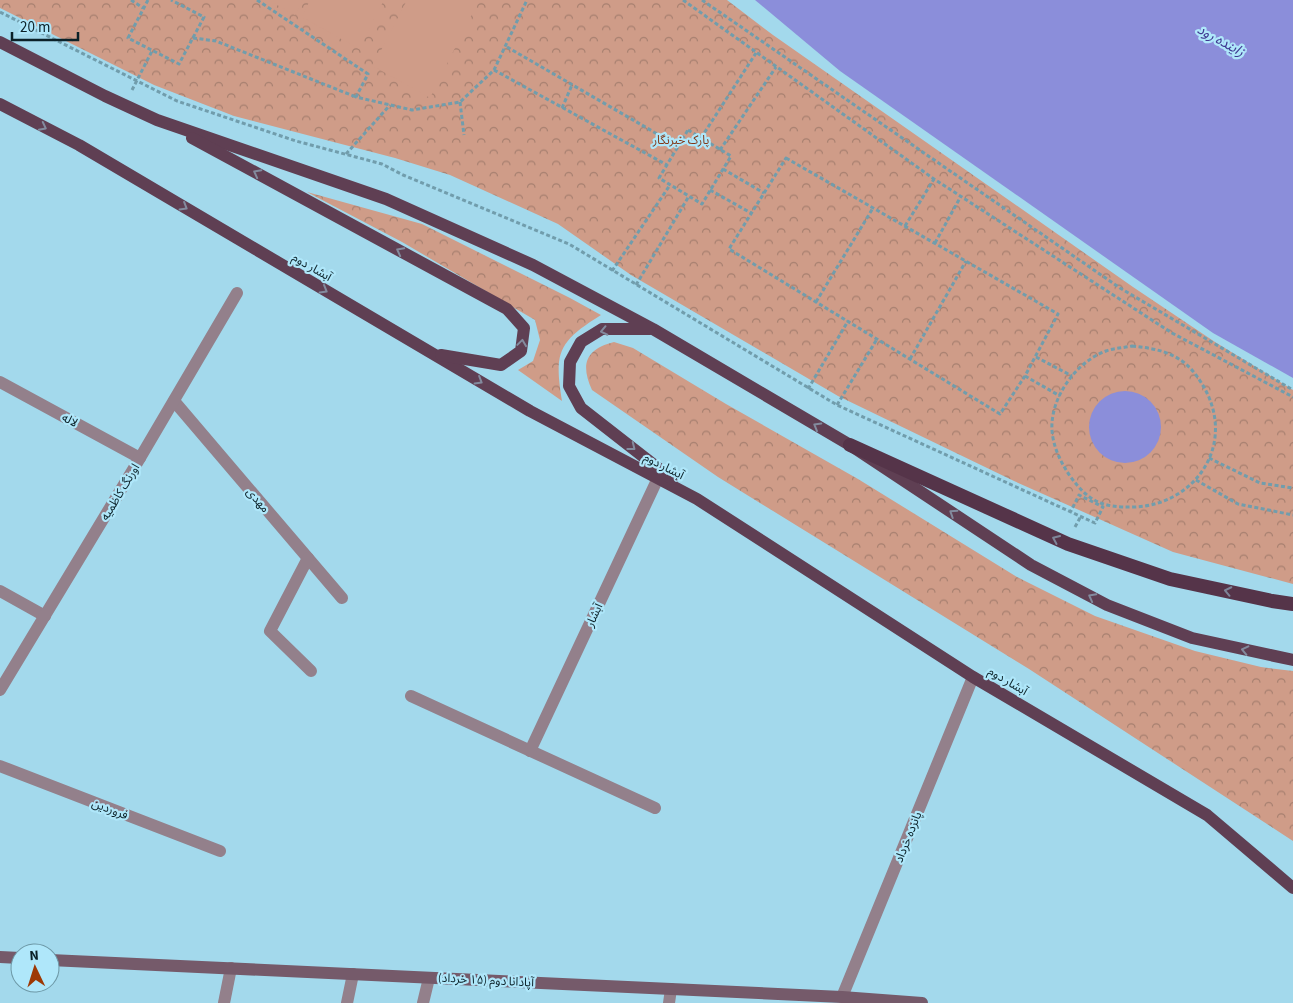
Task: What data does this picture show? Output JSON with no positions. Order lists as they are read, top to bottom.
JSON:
{
  "streets": {
    "main road": ["آبشار دوم", "آپادانا دوم (۱۵ خرداد)"],
    "street": [
      "لاله",
      "اورنگ کاظمیه",
      "مهدی",
      "آبشار",
      "فروردین",
      "پانزده خرداد"
    ]
  },
  "crossings": [
    ["آبشار دوم", "آبشار"],
    ["آبشار دوم", "پانزده خرداد"],
    ["لاله", "اورنگ کاظمیه"],
    ["اورنگ کاظمیه", "مهدی"],
    ["پانزده خرداد", "آپادانا دوم (۱۵ خرداد)"]
  ],
  "water": ["زاینده رود"],
  "parks": ["پارک خبرنگار"],
  "scale_bar": "20 m",
  "north": "top"
}
